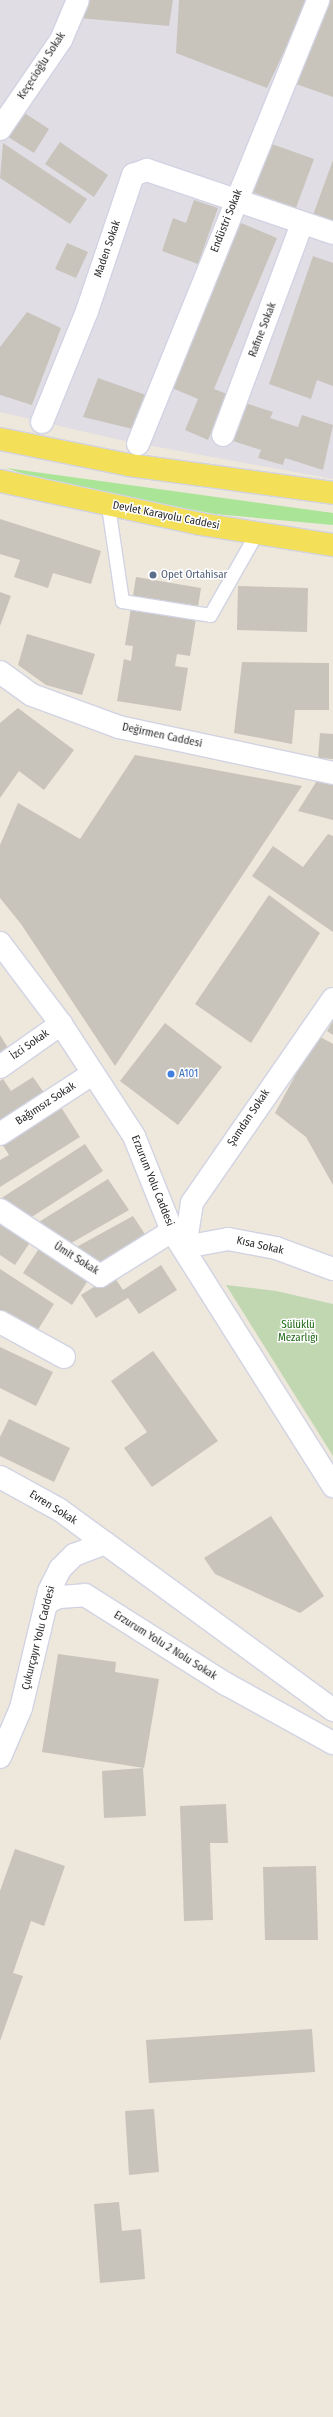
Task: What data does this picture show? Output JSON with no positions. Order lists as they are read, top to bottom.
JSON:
{
  "streets": {
    "main road": ["Devlet Karayolu Caddesi"],
    "street": [
      "Keçecioğlu Sokak",
      "Endüstri Sokak",
      "Maden Sokak",
      "Rafine Sokak",
      "Değirmen Caddesi",
      "İzci Sokak",
      "Bağımsız Sokak",
      "Şamdan Sokak",
      "Erzurum Yolu Caddesi",
      "Kısa Sokak",
      "Ümit Sokak",
      "Evren Sokak",
      "Çukurçayır Yolu Caddesi",
      "Erzurum Yolu 2 Nolu Sokak"
    ]
  },
  "crossings": [
    ["Endüstri Sokak", "Maden Sokak"],
    ["Maden Sokak", "Rafine Sokak"],
    ["İzci Sokak", "Erzurum Yolu Caddesi"],
    ["Bağımsız Sokak", "Erzurum Yolu Caddesi"],
    ["Şamdan Sokak", "Erzurum Yolu Caddesi"],
    ["Şamdan Sokak", "Kısa Sokak"],
    ["Şamdan Sokak", "Ümit Sokak"],
    ["Erzurum Yolu Caddesi", "Kısa Sokak"],
    ["Erzurum Yolu Caddesi", "Ümit Sokak"],
    ["Kısa Sokak", "Ümit Sokak"],
    ["Evren Sokak", "Çukurçayır Yolu Caddesi"],
    ["Çukurçayır Yolu Caddesi", "Erzurum Yolu 2 Nolu Sokak"]
  ],
  "parks": ["Sülüklü Mezarlığı"],
  "places": ["Opet Ortahisar", "A101"]
}
